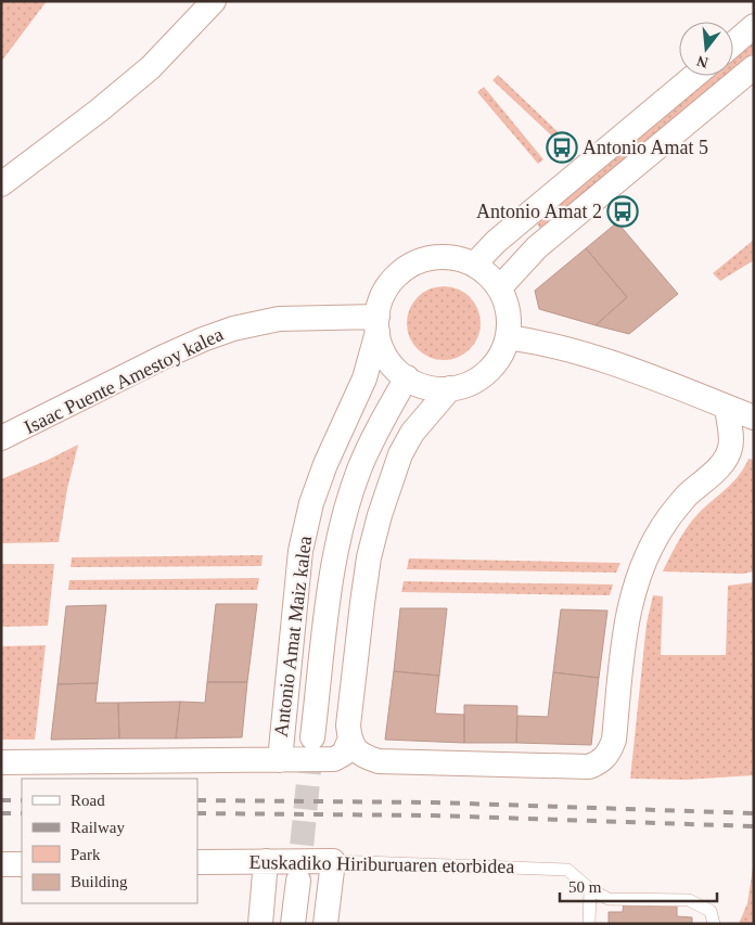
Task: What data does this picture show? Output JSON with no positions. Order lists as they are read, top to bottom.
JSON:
{
  "streets": {
    "street": ["Isaac Puente Amestoy kalea", "Antonio Amat Maiz kalea", "Euskadiko Hiriburuaren etorbidea"]
  },
  "crossings": [
    ["Isaac Puente Amestoy kalea", "Antonio Amat Maiz kalea"]
  ],
  "places": {
    "bus stop": ["Antonio Amat 5", "Antonio Amat 2"]
  },
  "legend": [
    "Road",
    "Railway",
    "Park",
    "Building"
  ],
  "scale_bar": "50 m",
  "north": "bottom"
}
